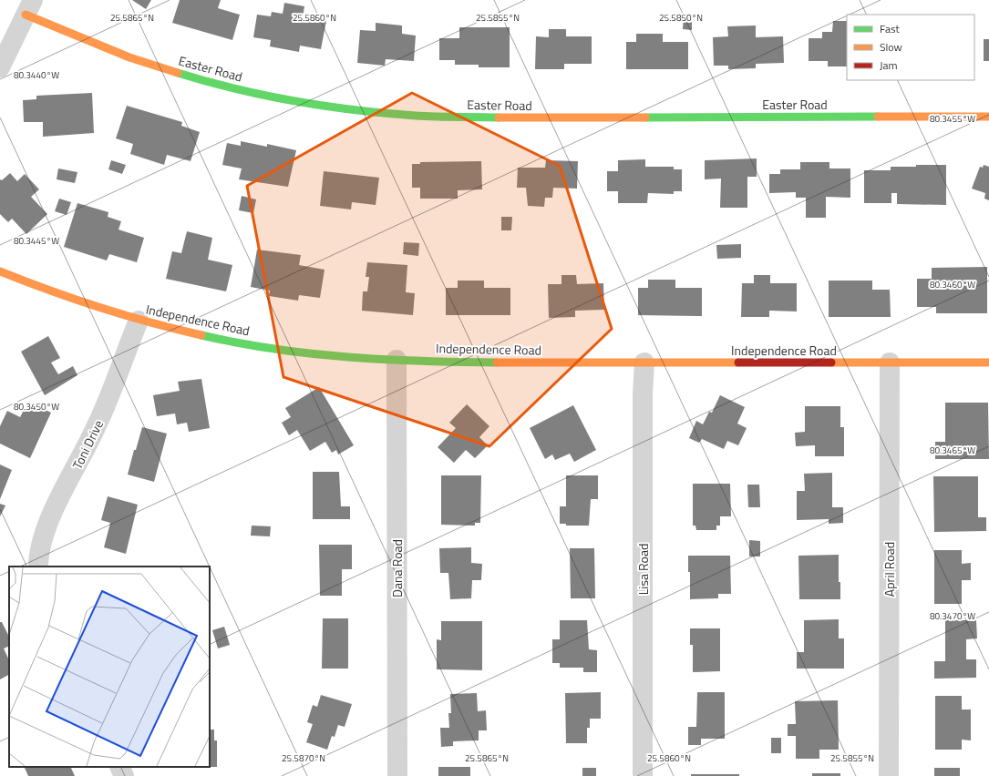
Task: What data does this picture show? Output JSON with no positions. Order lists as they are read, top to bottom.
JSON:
{
  "streets": {
    "street": [
      "Easter Road",
      "Independence Road",
      "Toni Drive",
      "Dana Road",
      "Lisa Road",
      "April Road"
    ]
  },
  "crossings": [
    ["Independence Road", "Toni Drive"],
    ["Independence Road", "Dana Road"],
    ["Independence Road", "Lisa Road"],
    ["Independence Road", "April Road"]
  ],
  "legend": ["Fast", "Slow", "Jam"],
  "coordinates": [
    "25.5865°N",
    "25.5860°N",
    "25.5855°N",
    "25.5850°N",
    "80.3440°W",
    "80.3455°W",
    "80.3445°W",
    "80.3460°W",
    "80.3450°W",
    "80.3465°W",
    "80.3470°W",
    "25.5870°N"
  ]
}
